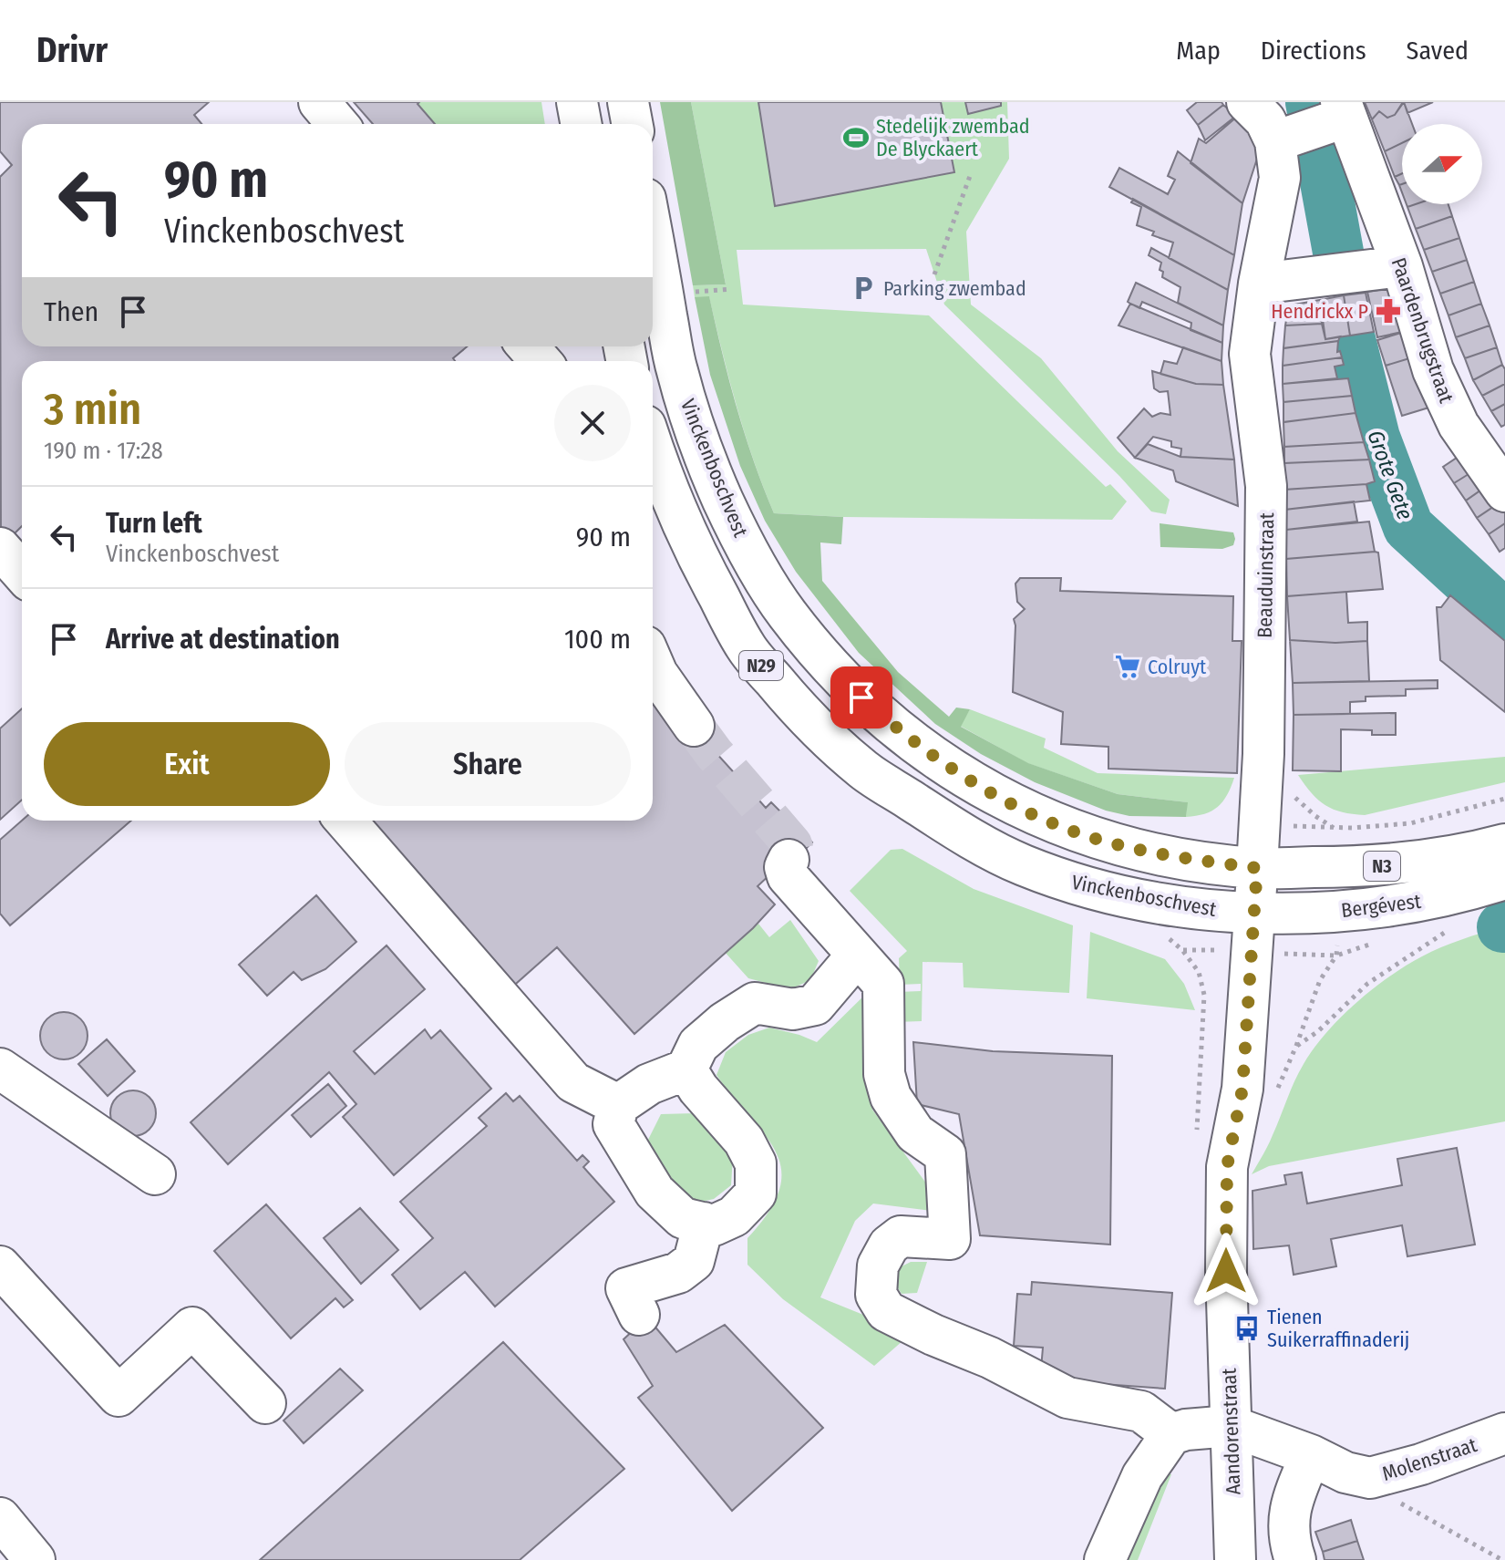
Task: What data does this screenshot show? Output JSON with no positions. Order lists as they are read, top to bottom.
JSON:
{
  "streets": {
    "main road": [
      "Paardenbrugstraat",
      "Vinckenboschvest",
      "Beauduinstraat",
      "N29",
      "N3",
      "Bergévest",
      "Aandorenstraat",
      "Molenstraat"
    ]
  },
  "crossings": [
    ["Paardenbrugstraat", "Beauduinstraat"],
    ["Vinckenboschvest", "Beauduinstraat"],
    ["Vinckenboschvest", "Bergévest"],
    ["Vinckenboschvest", "Aandorenstraat"],
    ["Beauduinstraat", "Bergévest"],
    ["Beauduinstraat", "Aandorenstraat"],
    ["Bergévest", "Aandorenstraat"],
    ["Aandorenstraat", "Molenstraat"]
  ],
  "water": ["Grote Gete"],
  "places": {
    "sports": ["Stedelijk zwembad De Blyckaert"],
    "parking": ["Parking zwembad"],
    "pharmacy": ["Hendrickx P"],
    "supermarket": ["Colruyt"],
    "bus stop": ["Tienen Suikerraffinaderij"]
  },
  "north": "right",
  "page": {
    "header": "Drivr",
    "nav": ["Map", "Directions", "Saved"],
    "turn": ["90 m", "Vinckenboschvest"],
    "then": "Then",
    "heading": ["3 min", "190 m · 17:28"],
    "list": [
      {
        "name": "Turn left",
        "note": "Vinckenboschvest",
        "value": "90 m"
      },
      {
        "name": "Arrive at destination",
        "value": "100 m"
      }
    ],
    "buttons": ["Exit", "Share"]
  }
}
